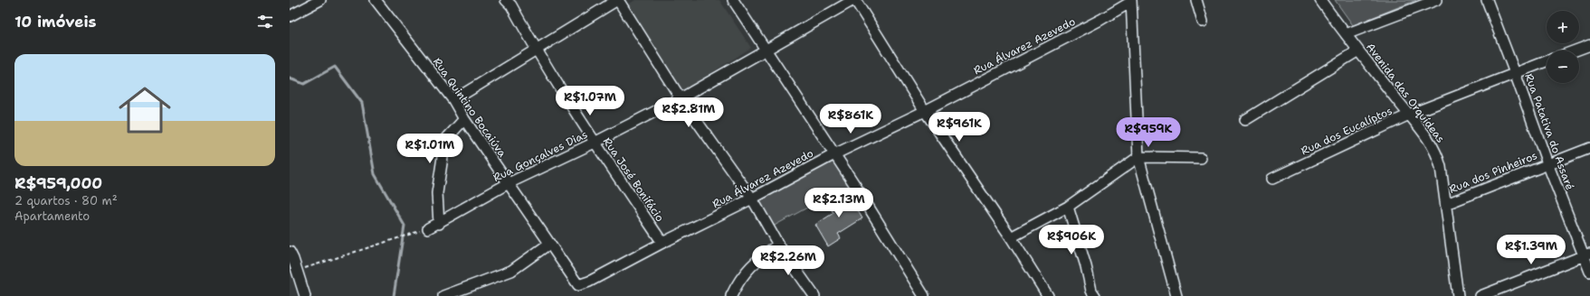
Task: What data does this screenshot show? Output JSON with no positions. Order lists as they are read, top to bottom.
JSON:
{
  "streets": {
    "street": [
      "Rua Álvarez Azevedo",
      "Avenida das Orquídeas",
      "Rua Quintino Bocaiúva",
      "Rua dos Eucalíptos",
      "Rua Patativa do Assaré",
      "Rua Gonçalves Dias",
      "Rua dos Pinheiros",
      "Rua José Bonifácio"
    ]
  },
  "crossings": [
    ["Rua Álvarez Azevedo", "Rua Quintino Bocaiúva"],
    ["Rua Álvarez Azevedo", "Rua José Bonifácio"],
    ["Avenida das Orquídeas", "Rua dos Eucalíptos"],
    ["Avenida das Orquídeas", "Rua dos Pinheiros"],
    ["Rua Quintino Bocaiúva", "Rua Gonçalves Dias"],
    ["Rua dos Eucalíptos", "Rua Patativa do Assaré"],
    ["Rua Patativa do Assaré", "Rua dos Pinheiros"],
    ["Rua Gonçalves Dias", "Rua José Bonifácio"]
  ],
  "page": {
    "heading": "10 imóveis",
    "map_buttons": ["+", "−"],
    "list": [
      {
        "name": "R$959,000",
        "note": "2 quartos · 80 m² · Apartamento"
      }
    ],
    "price": [
      "R$1.07M",
      "R$2.81M",
      "R$861K",
      "R$961K",
      "R$959K",
      "R$1.01M",
      "R$2.13M",
      "R$906K",
      "R$1.39M",
      "R$2.26M"
    ]
  }
}
